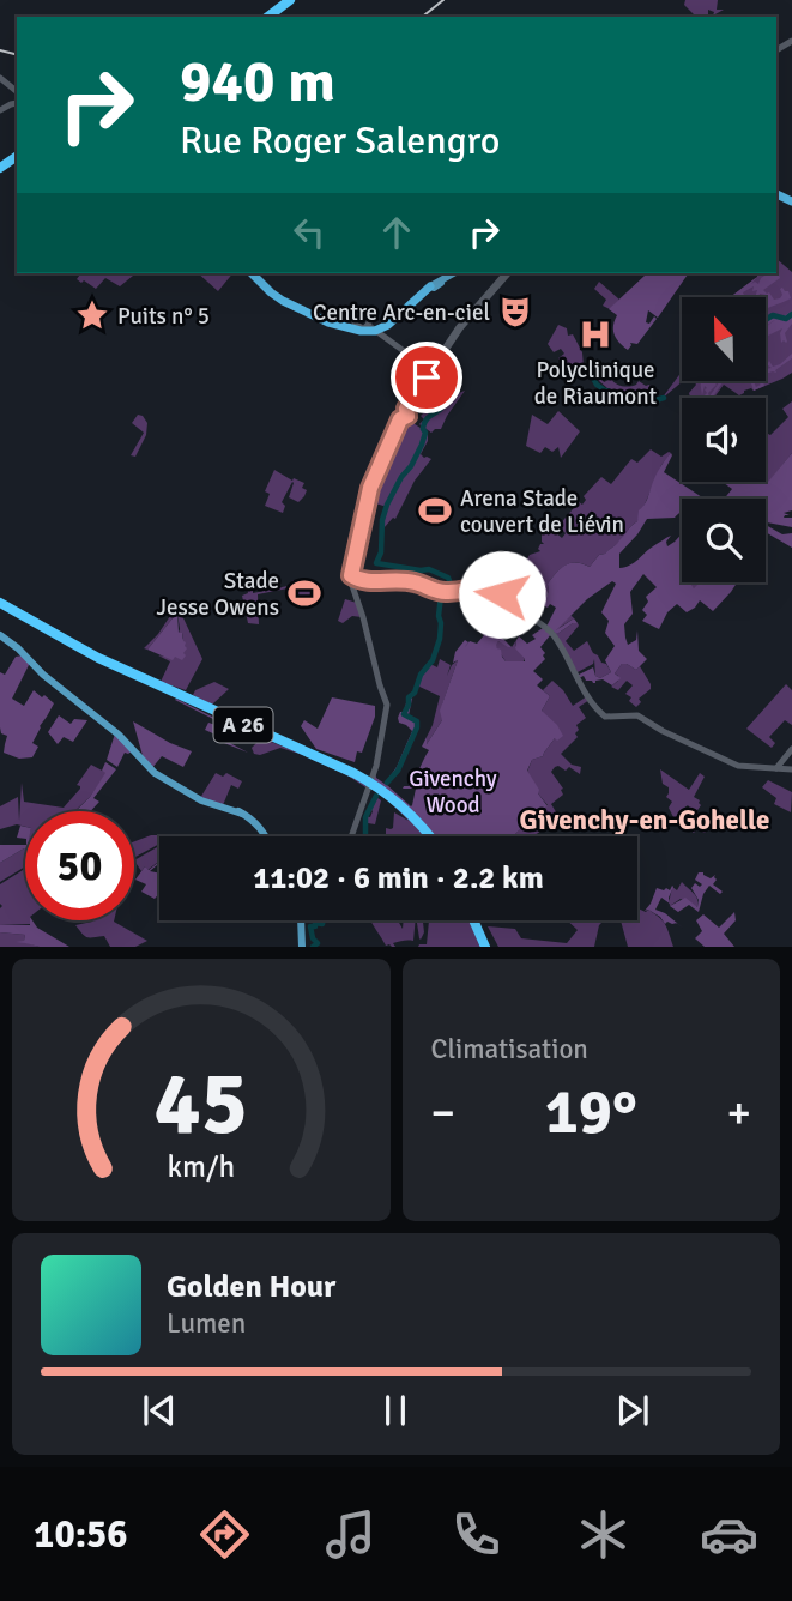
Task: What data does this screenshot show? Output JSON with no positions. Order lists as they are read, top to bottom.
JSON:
{
  "streets": {
    "highway": ["A 26"]
  },
  "districts": ["Givenchy-en-Gohelle"],
  "parks": ["Givenchy Wood"],
  "places": {
    "theatre": ["Centre Arc-en-ciel"],
    "place": ["Puits n° 5"],
    "hospital": ["Polyclinique de Riaumont"],
    "sports": ["Arena Stade couvert de Liévin", "Stade Jesse Owens"]
  },
  "north": "top",
  "page": {
    "turn": ["940 m", "Rue Roger Salengro"],
    "limit": "50",
    "trip": "11:02 · 6 min · 2.2 km",
    "tile": "Climatisation",
    "heat": ["−", "19°", "+"],
    "song": ["Golden Hour", "Lumen"],
    "tabs": "10:56",
    "gauge": ["45", "km/h"]
  }
}
